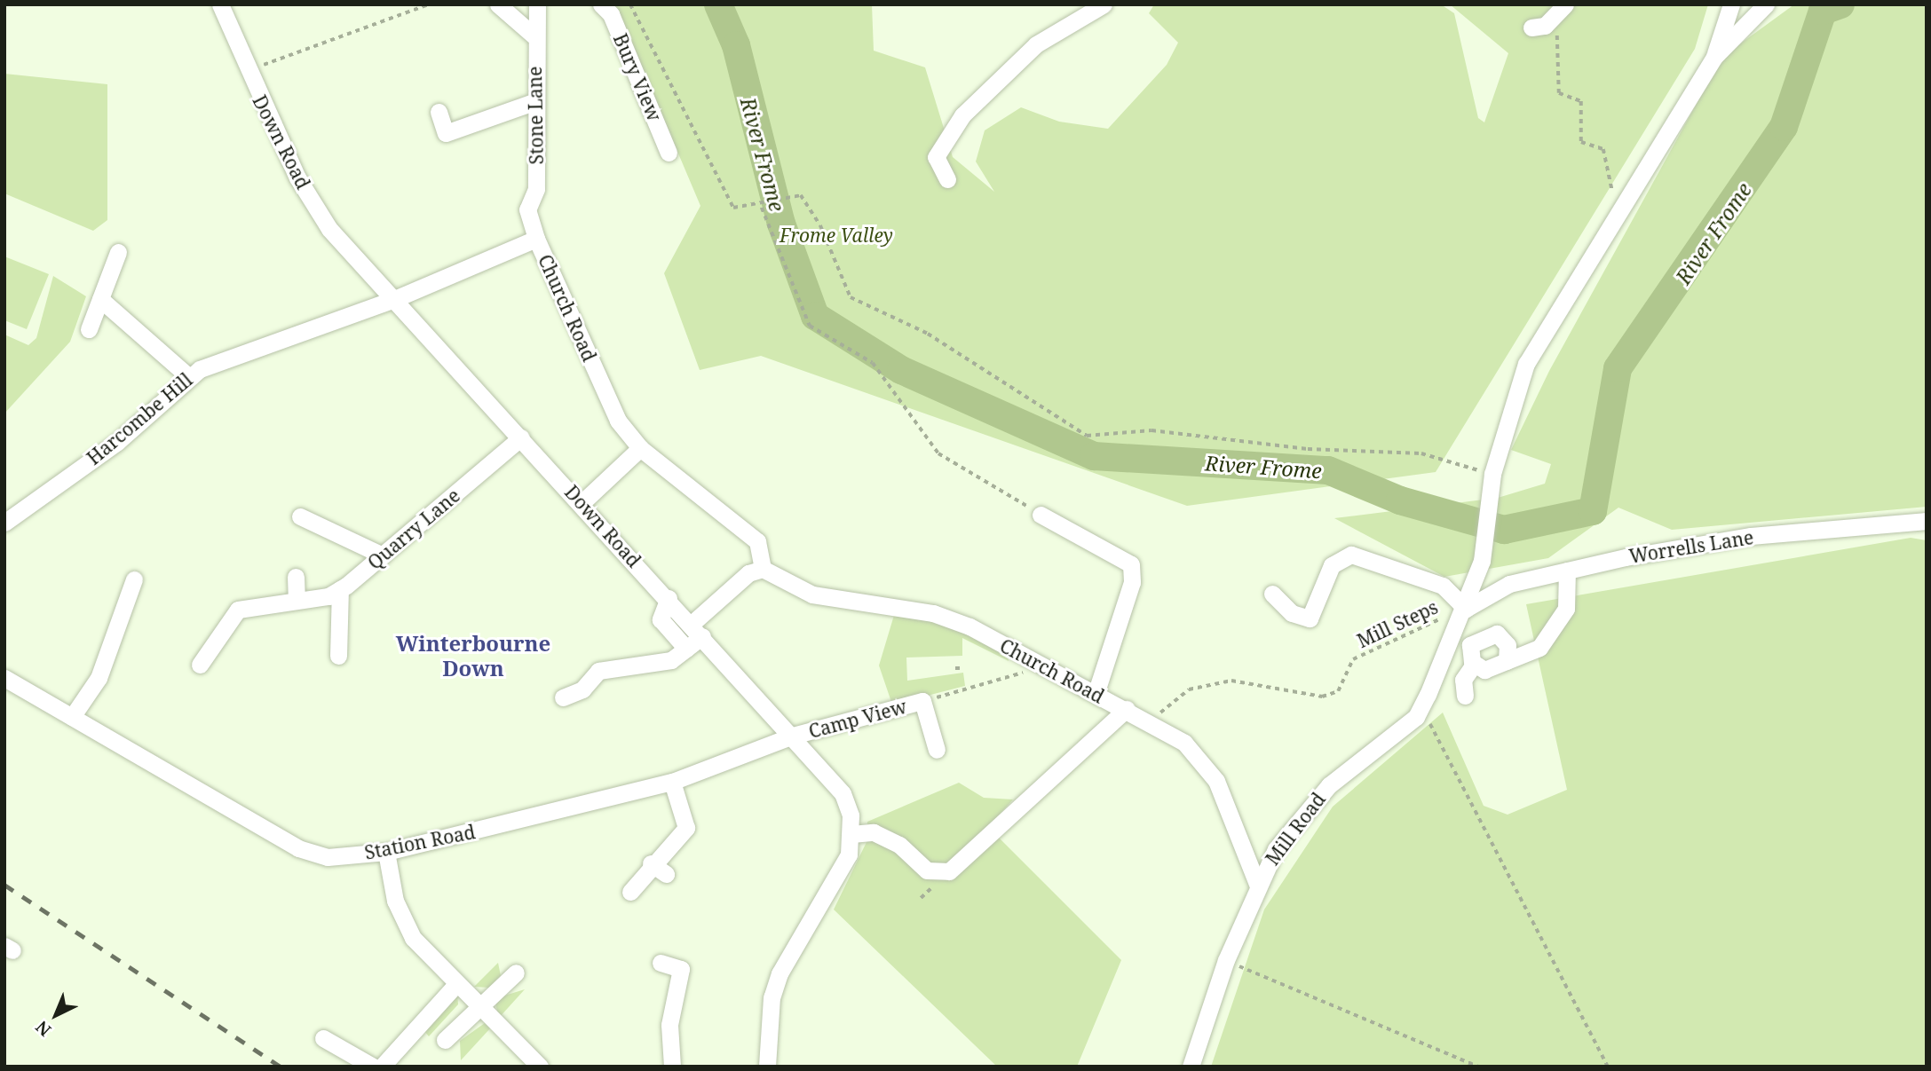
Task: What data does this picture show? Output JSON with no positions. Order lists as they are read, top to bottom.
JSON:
{
  "streets": {
    "street": [
      "Bury View",
      "Stone Lane",
      "Down Road",
      "Church Road",
      "Harcombe Hill",
      "Quarry Lane",
      "Worrells Lane",
      "Camp View",
      "Mill Road",
      "Station Road"
    ],
    "path": ["Mill Steps"]
  },
  "crossings": [
    ["Stone Lane", "Church Road"],
    ["Down Road", "Church Road"],
    ["Down Road", "Harcombe Hill"],
    ["Down Road", "Quarry Lane"],
    ["Down Road", "Camp View"],
    ["Down Road", "Station Road"],
    ["Church Road", "Harcombe Hill"],
    ["Church Road", "Mill Steps"],
    ["Church Road", "Camp View"],
    ["Church Road", "Mill Road"],
    ["Worrells Lane", "Mill Steps"],
    ["Worrells Lane", "Mill Road"],
    ["Mill Steps", "Mill Road"],
    ["Camp View", "Station Road"]
  ],
  "districts": ["Winterbourne Down"],
  "water": ["River Frome"],
  "parks": ["Frome Valley"],
  "north": "bottom left"
}
